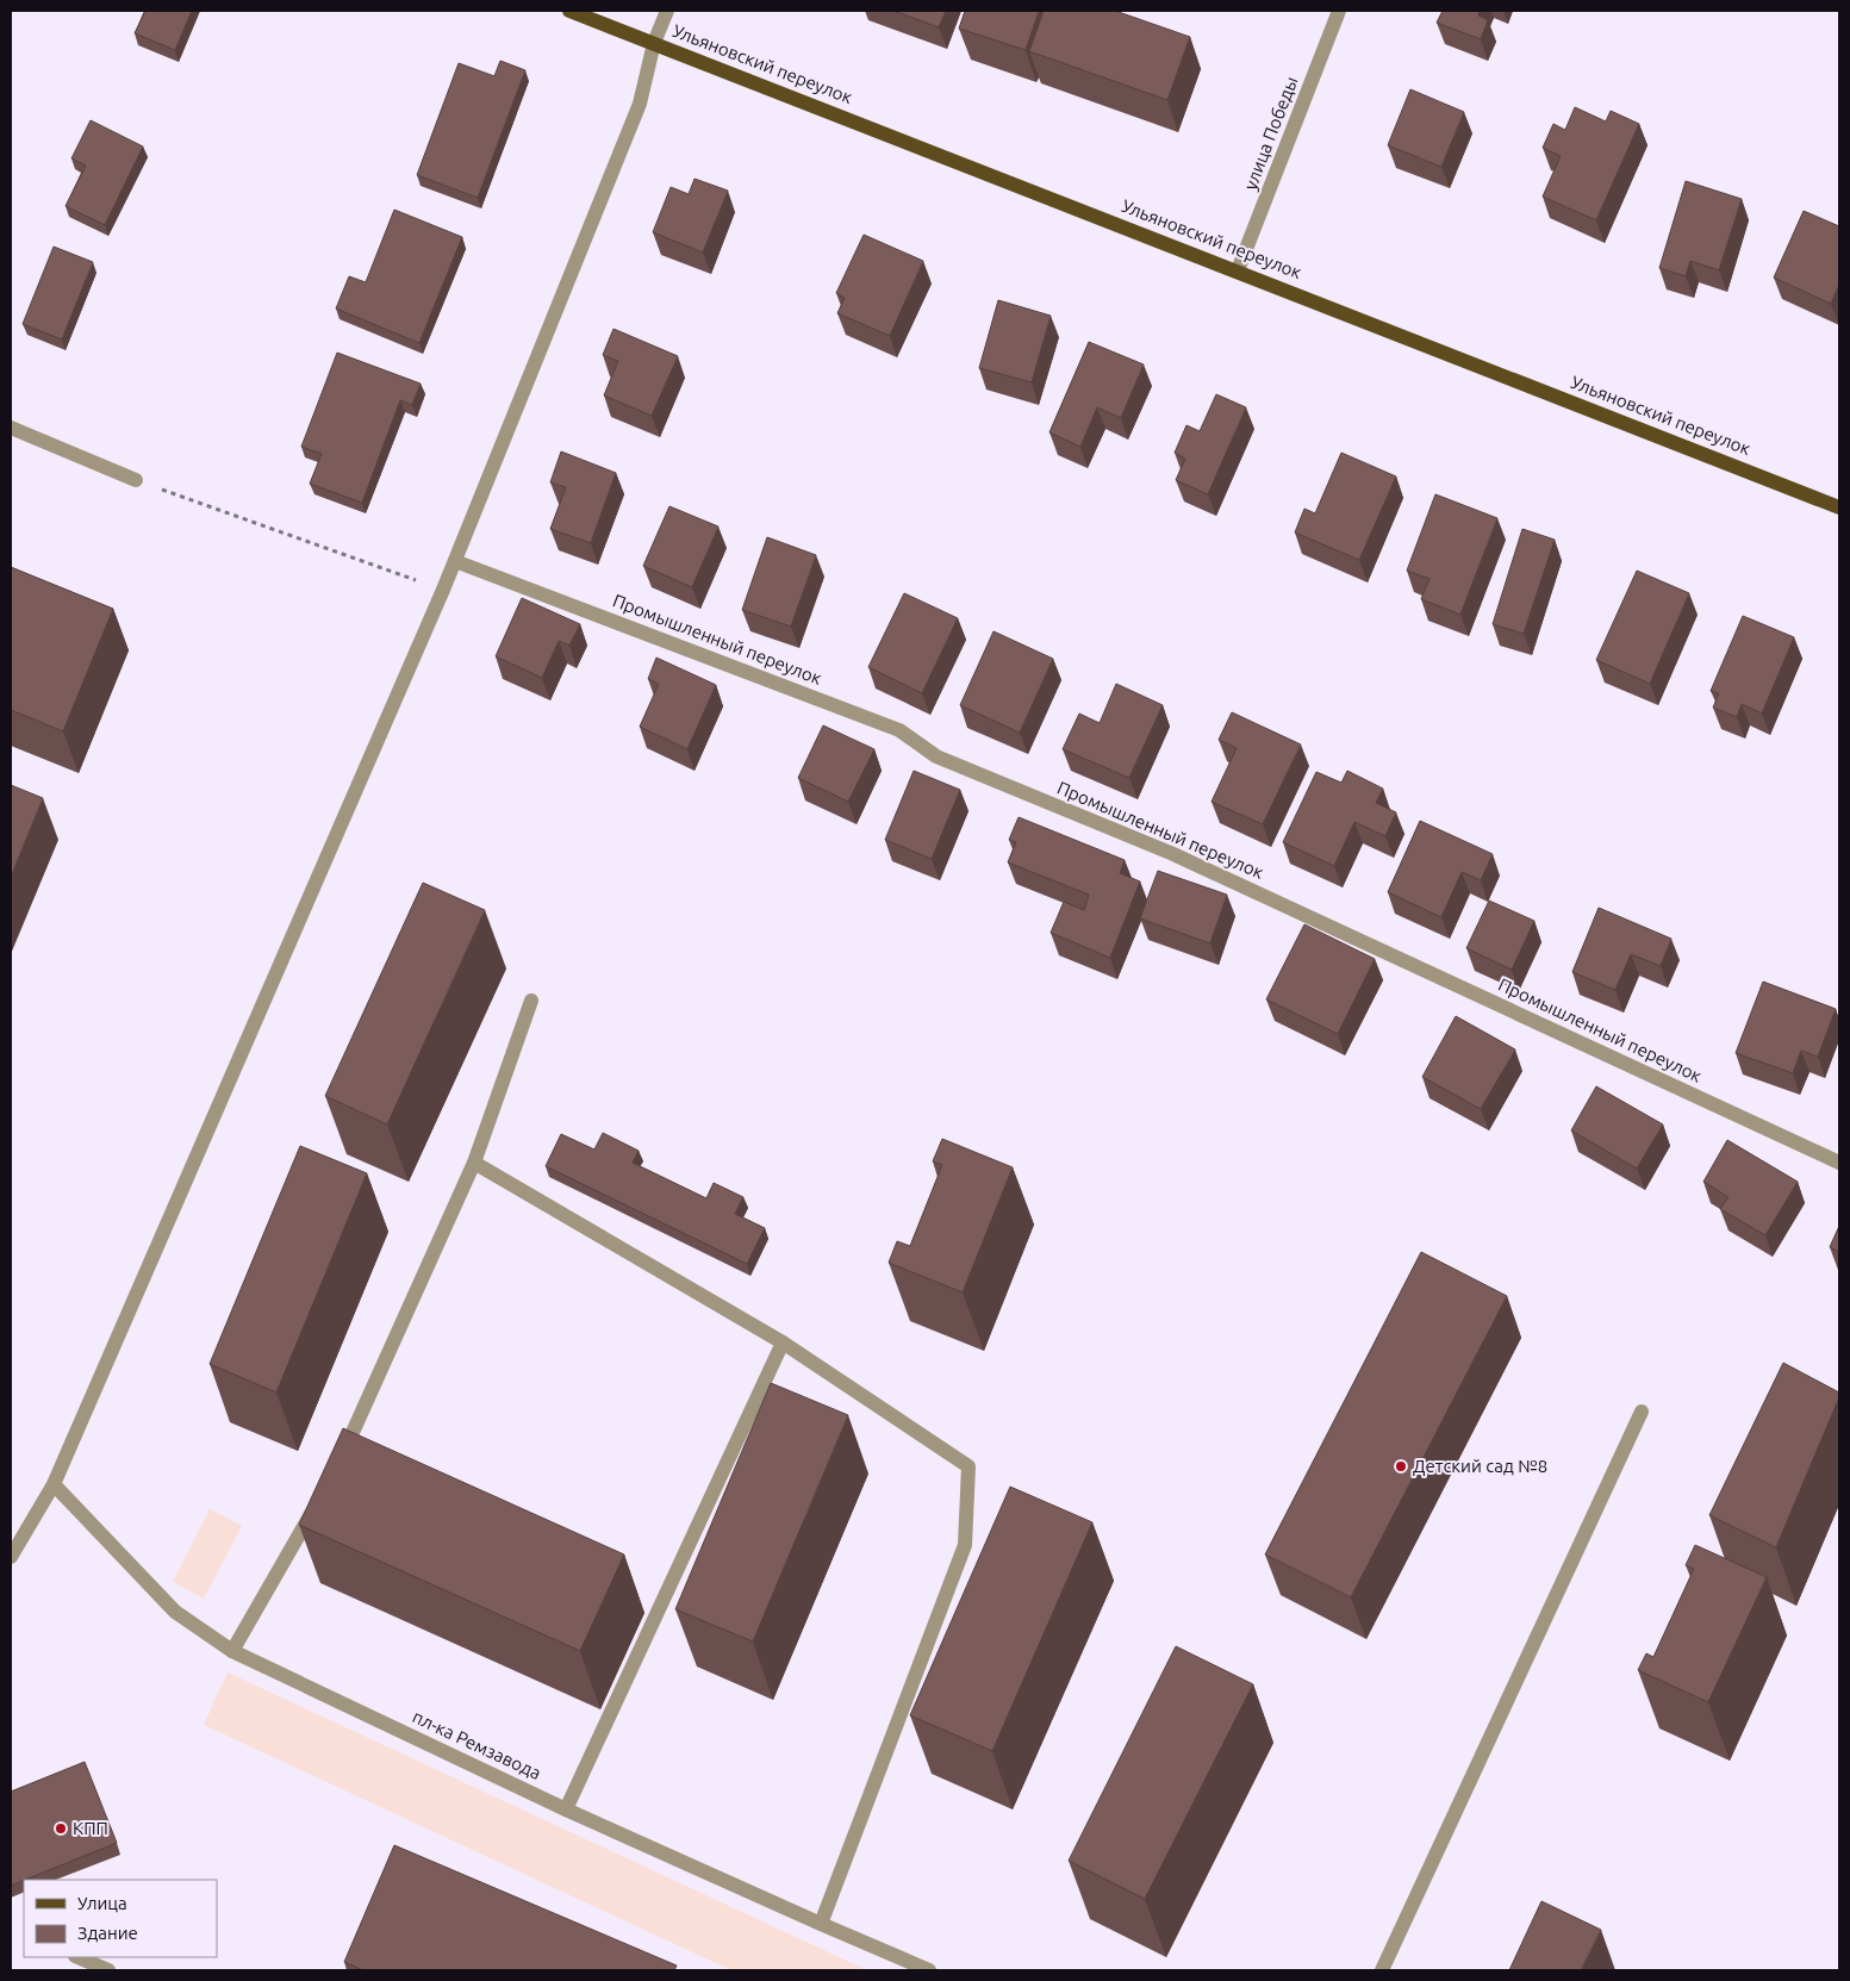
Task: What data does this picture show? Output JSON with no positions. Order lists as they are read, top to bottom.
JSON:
{
  "streets": {
    "main road": ["Ульяновский переулок"],
    "street": ["улица Победы", "Промышленный переулок", "пл-ка Ремзавода"]
  },
  "crossings": [
    ["Ульяновский переулок", "улица Победы"]
  ],
  "places": ["Детский сад №8", "КПП"],
  "legend": ["Улица", "Здание"]
}
